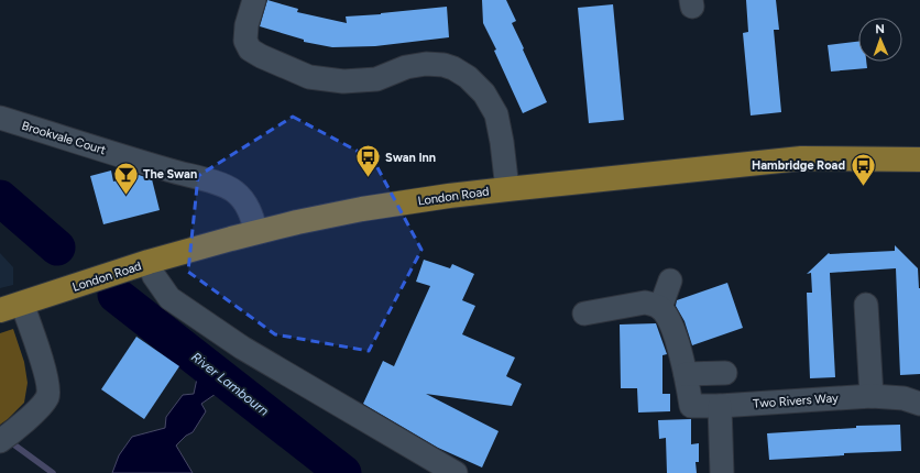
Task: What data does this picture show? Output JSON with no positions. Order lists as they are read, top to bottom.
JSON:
{
  "streets": {
    "main road": ["London Road"],
    "street": ["Brookvale Court", "Two Rivers Way"]
  },
  "crossings": [
    ["Brookvale Court", "London Road"]
  ],
  "water": ["River Lambourn"],
  "places": {
    "bus stop": ["Swan Inn", "Hambridge Road"],
    "bar": ["The Swan"]
  },
  "north": "top"
}
